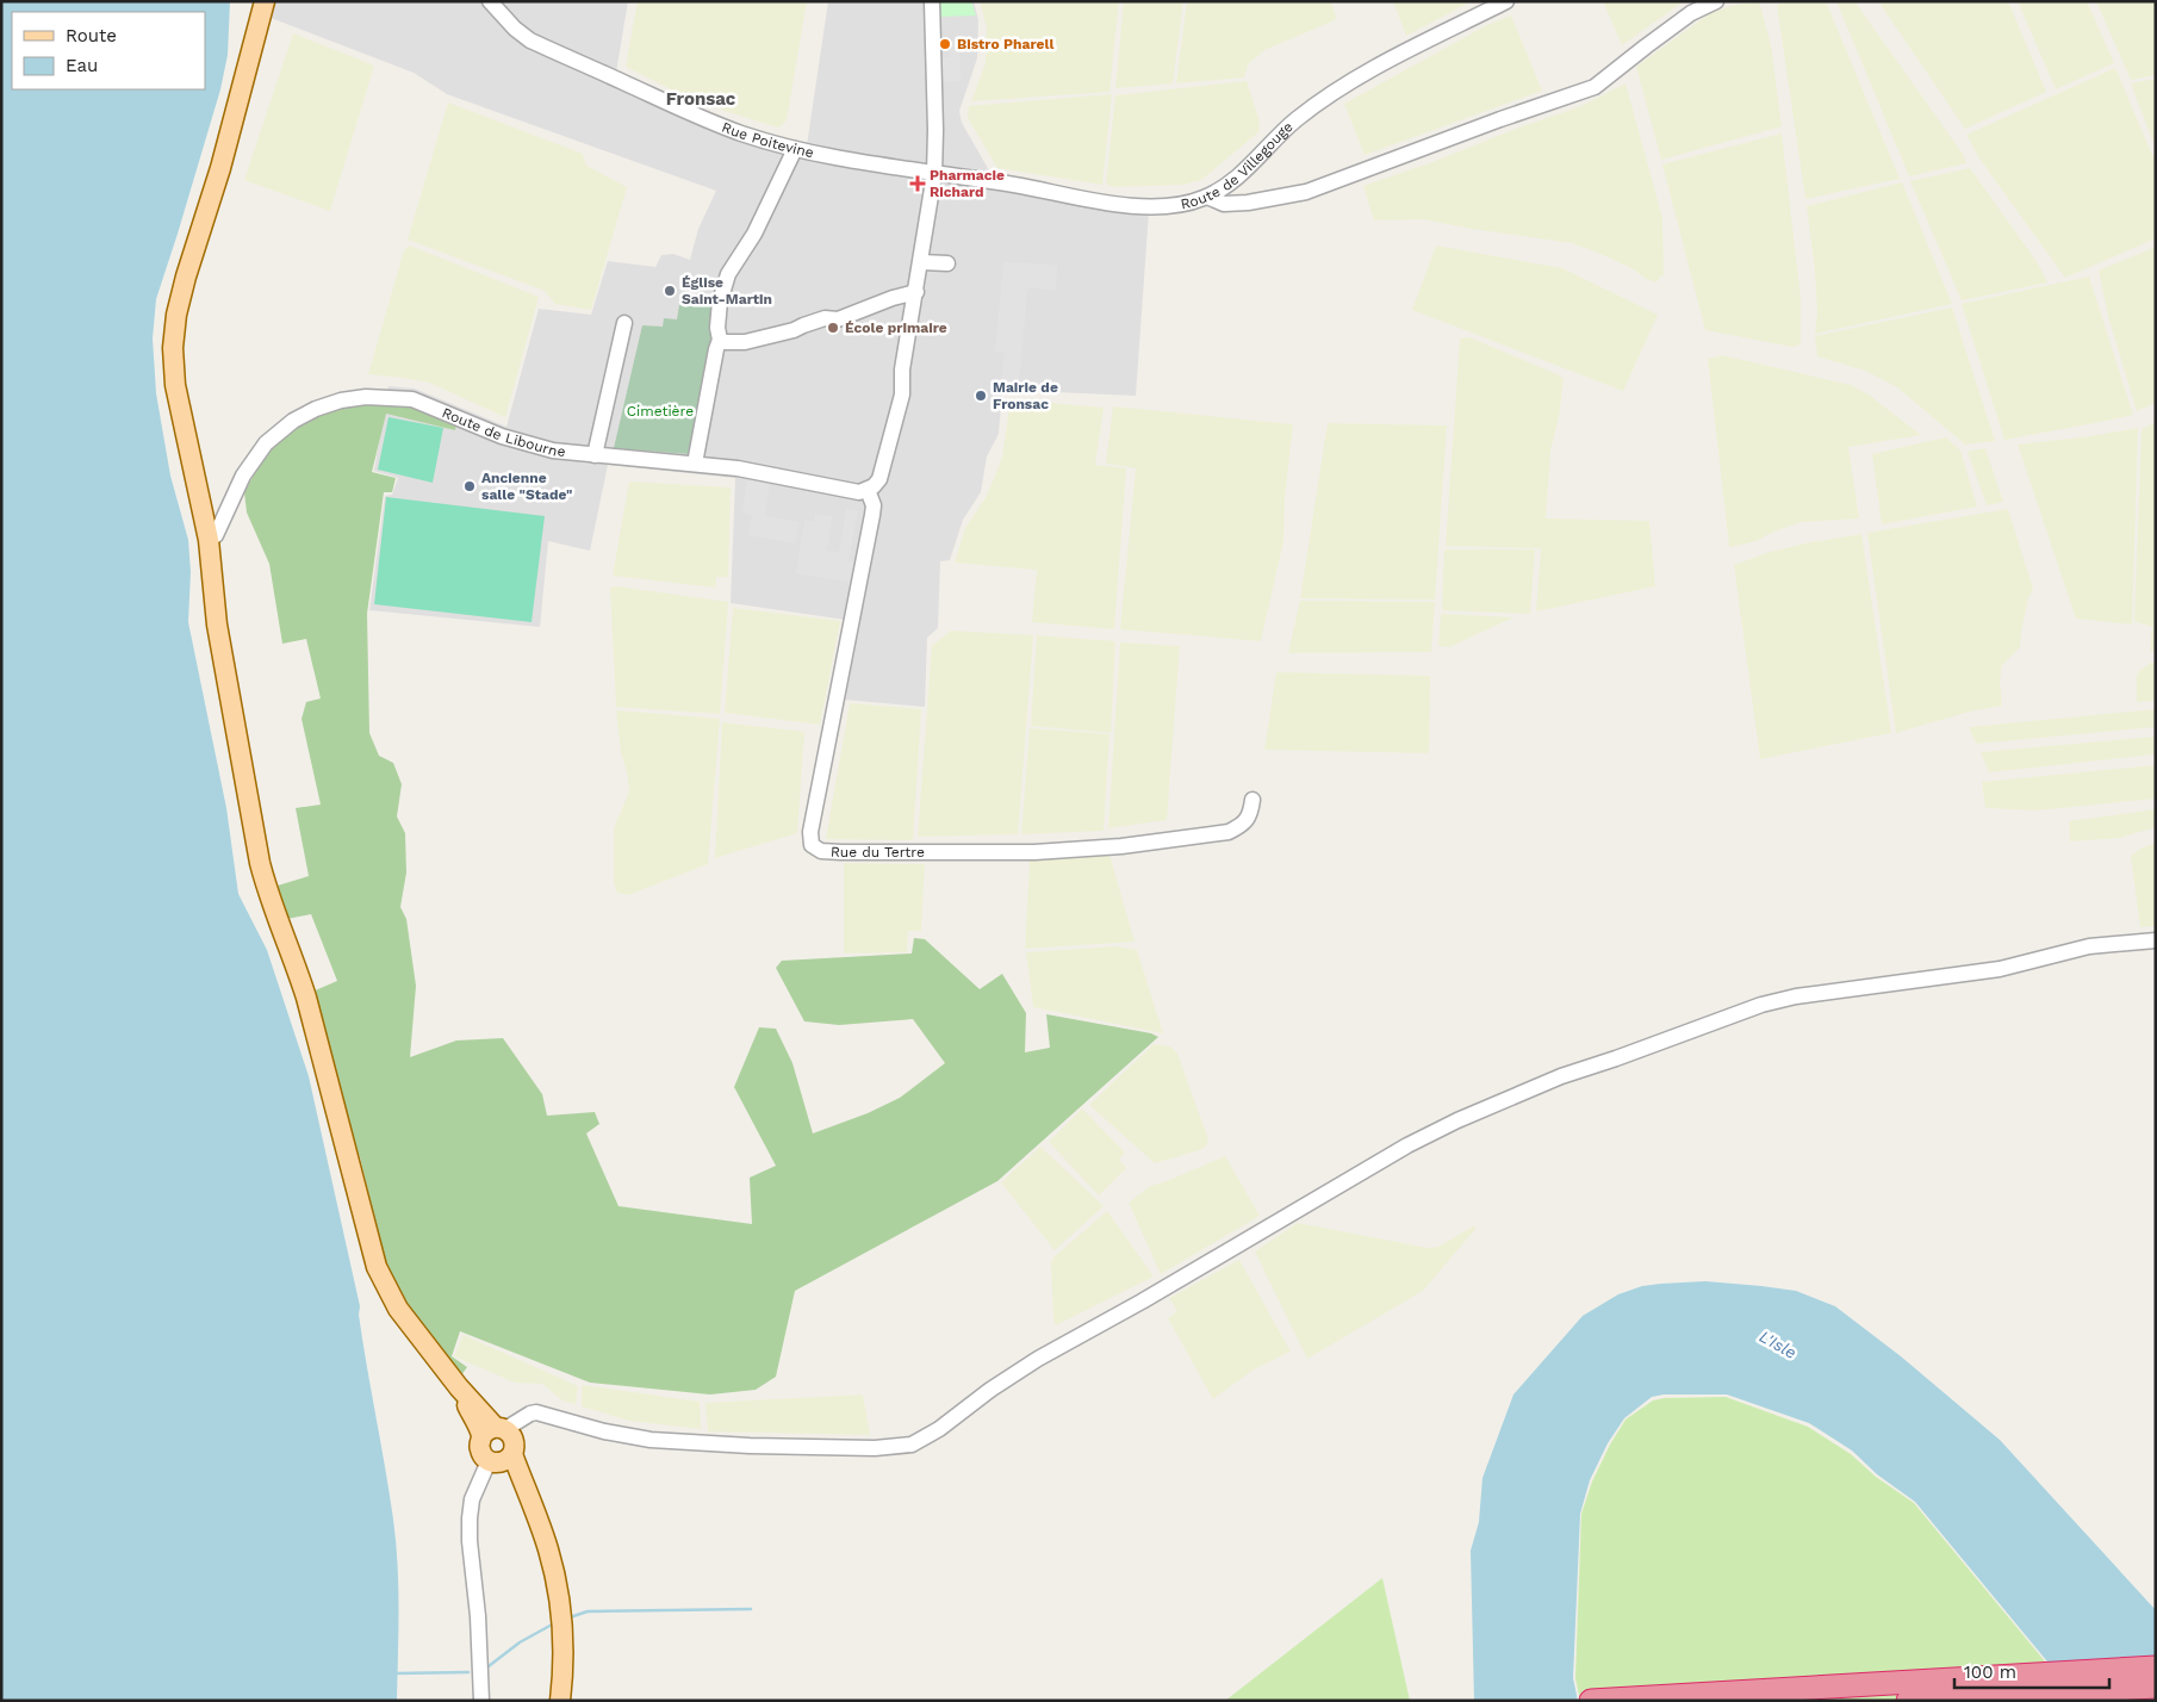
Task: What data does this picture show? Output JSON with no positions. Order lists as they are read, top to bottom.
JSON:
{
  "streets": {
    "street": [
      "Rue Poitevine",
      "Route de Villegouge",
      "Route de Libourne",
      "Rue du Tertre"
    ]
  },
  "crossings": [
    ["Rue Poitevine", "Route de Villegouge"],
    ["Route de Libourne", "Rue du Tertre"]
  ],
  "districts": ["Fronsac"],
  "water": ["L'Isle"],
  "parks": ["Cimetière"],
  "places": {
    "other": [
      "Bistro Pharell",
      "Église Saint-Martin",
      "École primaire",
      "Mairie de Fronsac",
      "Ancienne salle \"Stade\""
    ],
    "health": ["Pharmacie Richard"]
  },
  "legend": ["Route", "Eau"],
  "scale_bar": "100 m"
}
